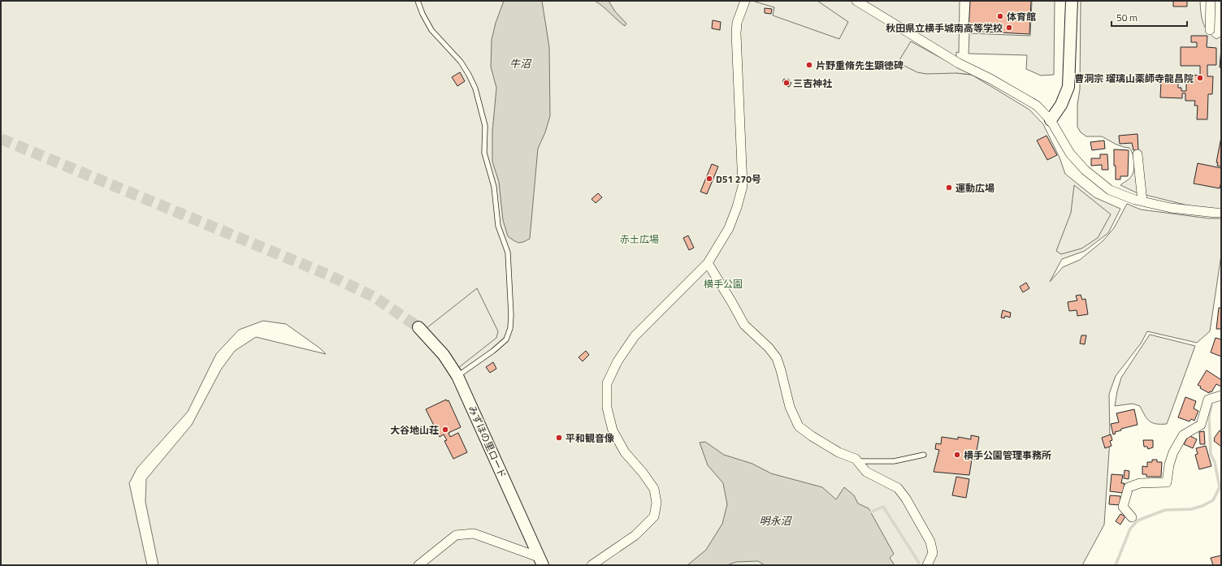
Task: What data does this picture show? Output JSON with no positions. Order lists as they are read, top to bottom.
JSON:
{
  "streets": {
    "street": ["みずほの里ロード"]
  },
  "water": ["牛沼", "明永沼"],
  "parks": ["赤土広場", "横手公園"],
  "places": [
    "体育館",
    "秋田県立横手城南高等学校",
    "片野重脩先生顕徳碑",
    "曹洞宗 瑠璃山薬師寺龍昌院",
    "三吉神社",
    "D51 270号",
    "運動広場",
    "大谷地山荘",
    "平和観音像",
    "横手公園管理事務所"
  ],
  "scale_bar": "50 m"
}
